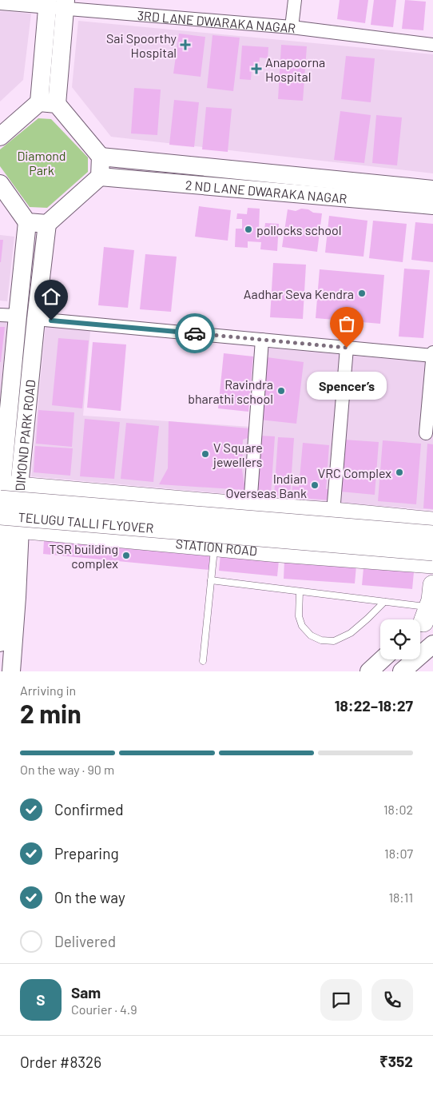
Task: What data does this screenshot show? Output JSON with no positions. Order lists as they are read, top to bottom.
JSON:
{
  "streets": {
    "main road": [
      "2 ND LANE DWARAKA NAGAR",
      "DIMOND PARK ROAD",
      "TELUGU TALLI FLYOVER",
      "STATION ROAD"
    ],
    "street": ["3RD LANE DWARAKA NAGAR"]
  },
  "crossings": [
    ["DIMOND PARK ROAD", "TELUGU TALLI FLYOVER"],
    ["DIMOND PARK ROAD", "STATION ROAD"],
    ["TELUGU TALLI FLYOVER", "STATION ROAD"]
  ],
  "parks": ["Diamond Park"],
  "places": {
    "health": ["Sai Spoorthy Hospital", "Anapoorna Hospital"],
    "other": [
      "pollocks school",
      "Aadhar Seva Kendra",
      "Spencer’s",
      "Ravindra bharathi school",
      "V Square jewellers",
      "VRC Complex",
      "Indian Overseas Bank",
      "TSR building complex"
    ]
  },
  "page": {
    "bubble": "Spencer’s",
    "heading": ["2 min", "Arriving in", "18:22–18:27"],
    "panel": [
      "Sam",
      "Courier · 4.9",
      "Order #8326",
      "₹352"
    ],
    "bar": "On the way · 90 m",
    "list": [
      ["Confirmed", "18:02"],
      ["Preparing", "18:07"],
      ["On the way", "18:11"],
      "Delivered"
    ],
    "round": "S"
  }
}
